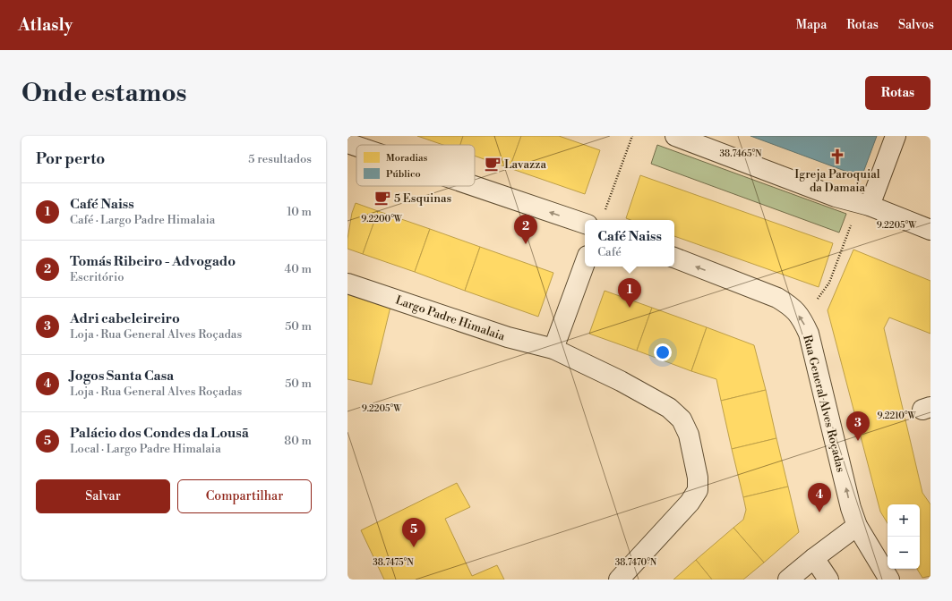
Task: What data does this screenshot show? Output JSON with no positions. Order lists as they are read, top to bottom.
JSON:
{
  "streets": {
    "street": ["Largo Padre Himalaia", "Rua General Alves Roçadas"]
  },
  "one_way": ["Rua General Alves Roçadas"],
  "places": {
    "church": ["Igreja Paroquial da Damaia"],
    "cafe": ["Lavazza", "5 Esquinas"]
  },
  "legend": ["Moradias", "Público"],
  "page": {
    "header": "Atlasly",
    "nav": ["Mapa", "Rotas", "Salvos"],
    "buttons": [
      "Rotas",
      ["Salvar", "Compartilhar"]
    ],
    "title": "Onde estamos",
    "heading": ["Por perto", "5 resultados"],
    "list": [
      {
        "mark": "1",
        "name": "Café Naiss",
        "note": "Café · Largo Padre Himalaia",
        "value": "10 m"
      },
      {
        "mark": "2",
        "name": "Tomás Ribeiro - Advogado",
        "note": "Escritório",
        "value": "40 m"
      },
      {
        "mark": "3",
        "name": "Adri cabeleireiro",
        "note": "Loja · Rua General Alves Roçadas",
        "value": "50 m"
      },
      {
        "mark": "4",
        "name": "Jogos Santa Casa",
        "note": "Loja · Rua General Alves Roçadas",
        "value": "50 m"
      },
      {
        "mark": "5",
        "name": "Palácio dos Condes da Lousã",
        "note": "Local · Largo Padre Himalaia",
        "value": "80 m"
      }
    ],
    "pins": [
      "2",
      "1",
      "3",
      "4",
      "5"
    ],
    "popup": ["Café Naiss", "Café"],
    "map_buttons": ["+", "−"]
  },
  "coordinates": [
    "38.7465°N",
    "9.2200°W",
    "9.2205°W",
    "9.2210°W",
    "38.7475°N",
    "38.7470°N"
  ]
}
